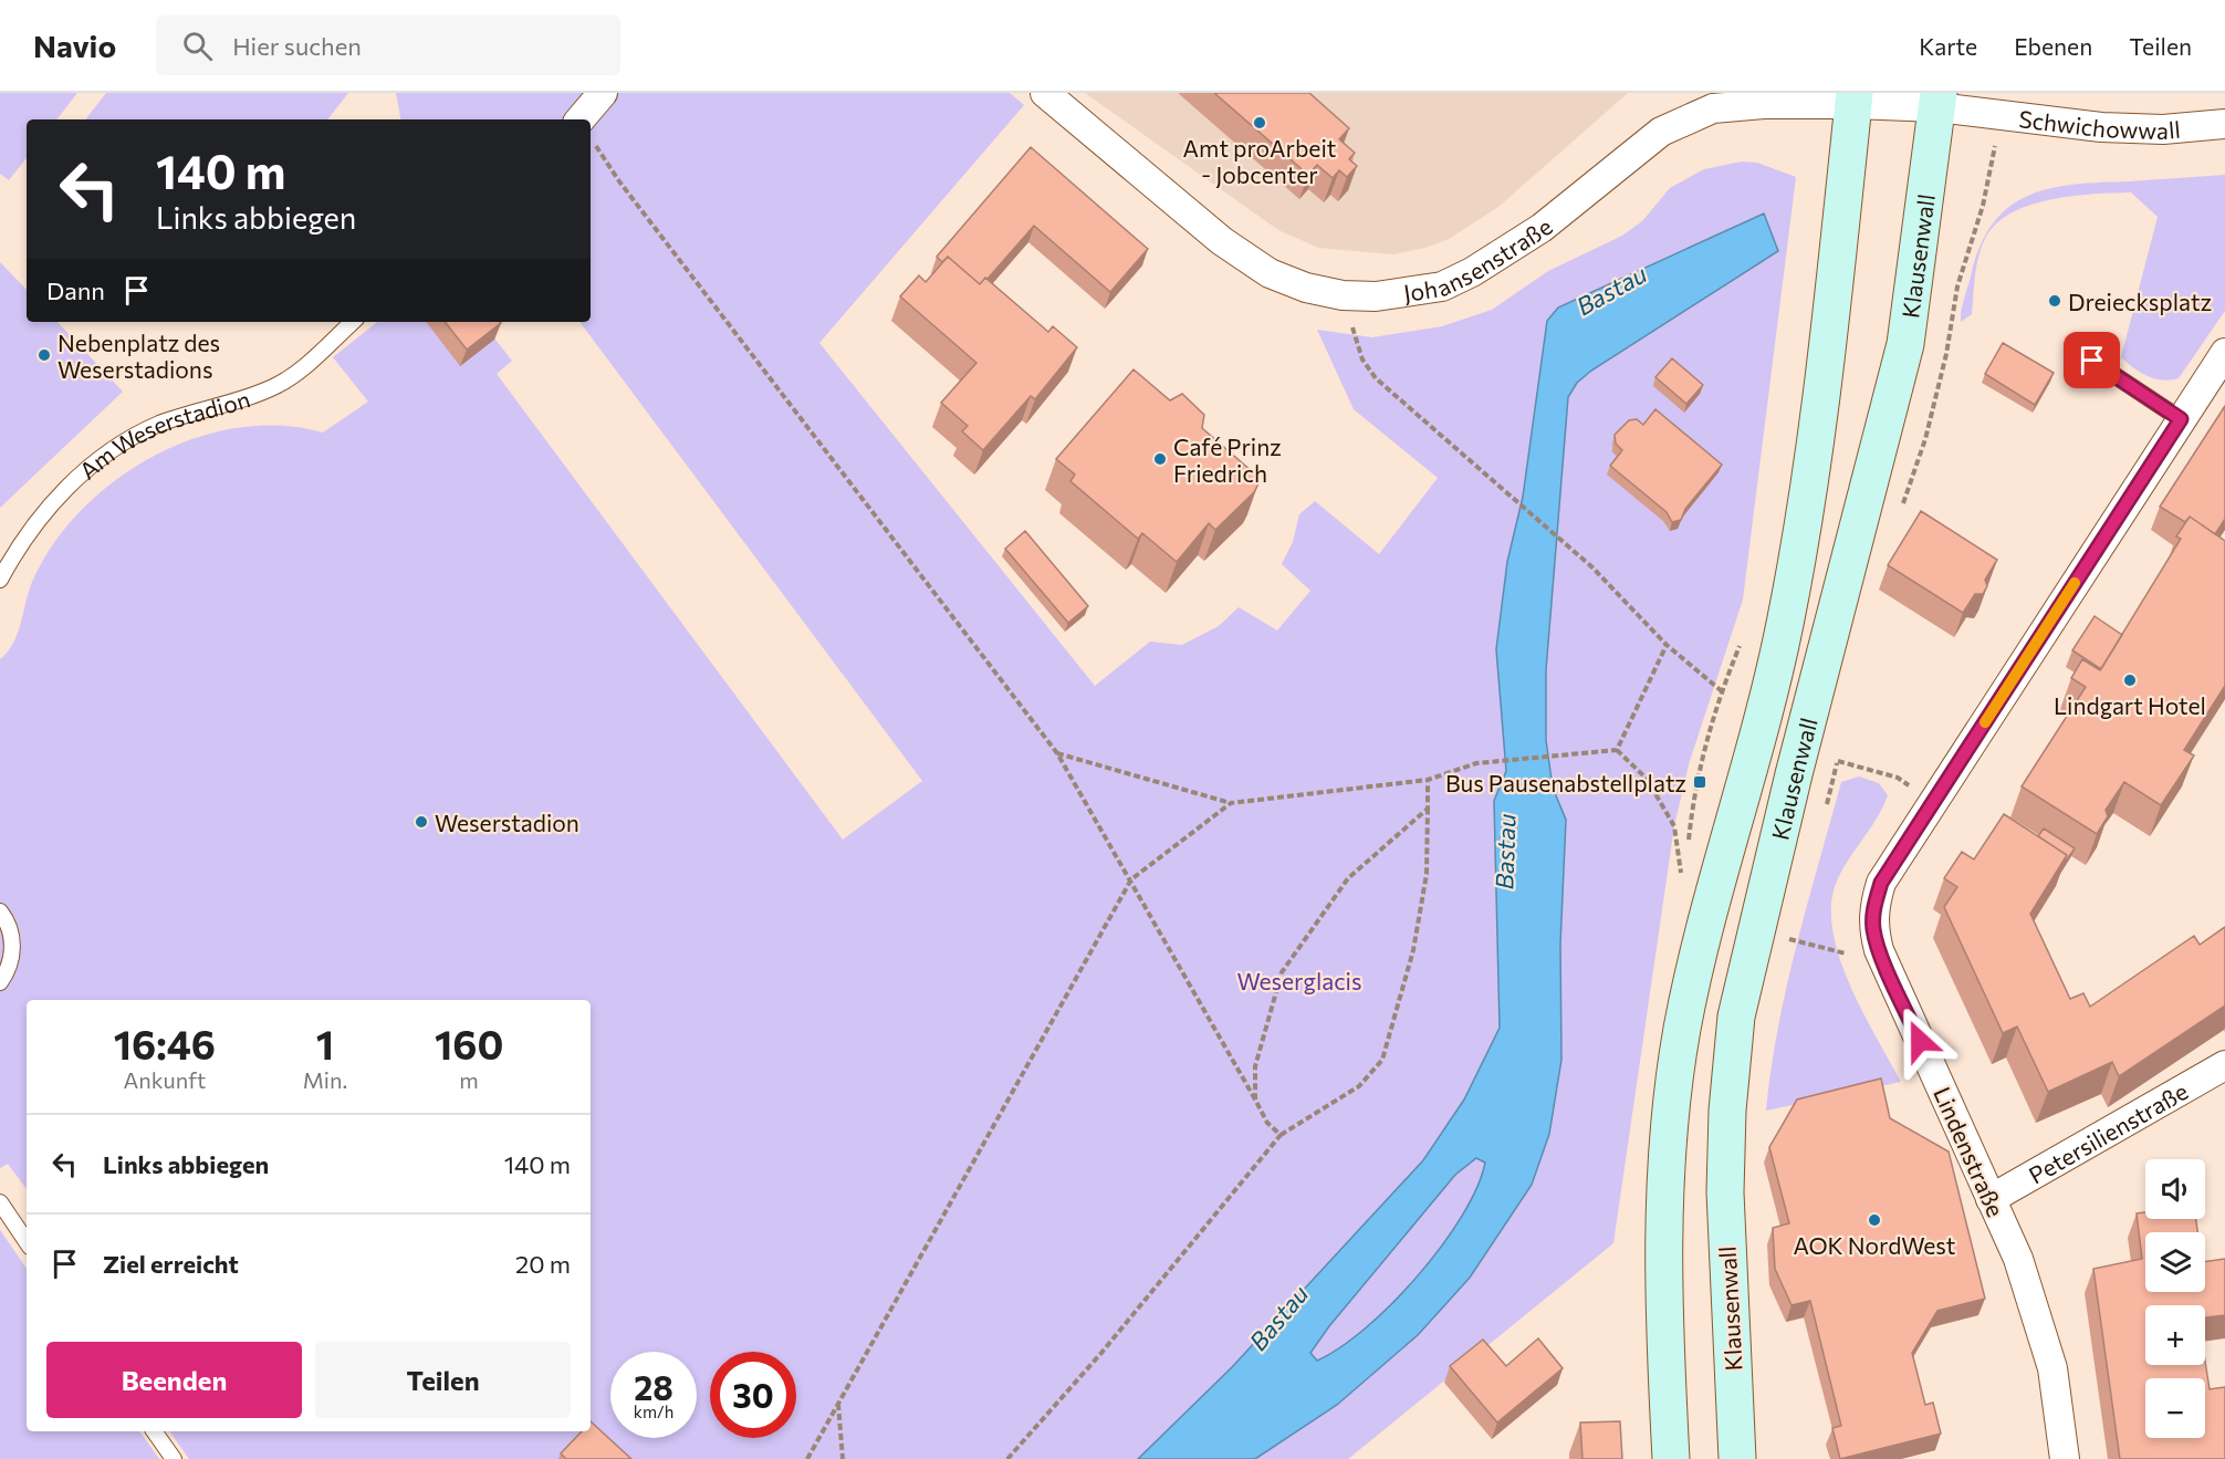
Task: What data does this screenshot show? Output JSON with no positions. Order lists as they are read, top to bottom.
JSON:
{
  "streets": {
    "main road": ["Klausenwall"],
    "street": [
      "Schwichowwall",
      "Johansenstraße",
      "Petersilienstraße",
      "Lindenstraße"
    ],
    "lane": ["Am Weserstadion"]
  },
  "crossings": [
    ["Schwichowwall", "Johansenstraße"],
    ["Schwichowwall", "Klausenwall"],
    ["Johansenstraße", "Klausenwall"],
    ["Petersilienstraße", "Lindenstraße"]
  ],
  "water": ["Bastau"],
  "parks": ["Weserglacis"],
  "places": {
    "other": [
      "Amt proArbeit - Jobcenter",
      "Dreiecksplatz",
      "Nebenplatz des Weserstadions",
      "Café Prinz Friedrich",
      "Lindgart Hotel",
      "Weserstadion",
      "AOK NordWest"
    ],
    "transit": ["Bus Pausenabstellplatz"]
  },
  "page": {
    "header": "Navio",
    "search": "Hier suchen",
    "nav": ["Karte", "Ebenen", "Teilen"],
    "turn": ["140 m", "Links abbiegen"],
    "then": "Dann",
    "eta": [
      "16:46",
      "Ankunft",
      "1",
      "Min.",
      "160",
      "m"
    ],
    "list": [
      {
        "name": "Links abbiegen",
        "value": "140 m"
      },
      {
        "name": "Ziel erreicht",
        "value": "20 m"
      }
    ],
    "map_buttons": ["+", "−"],
    "buttons": ["Beenden", "Teilen"],
    "speed": "28 km/h",
    "limit": "30"
  }
}
